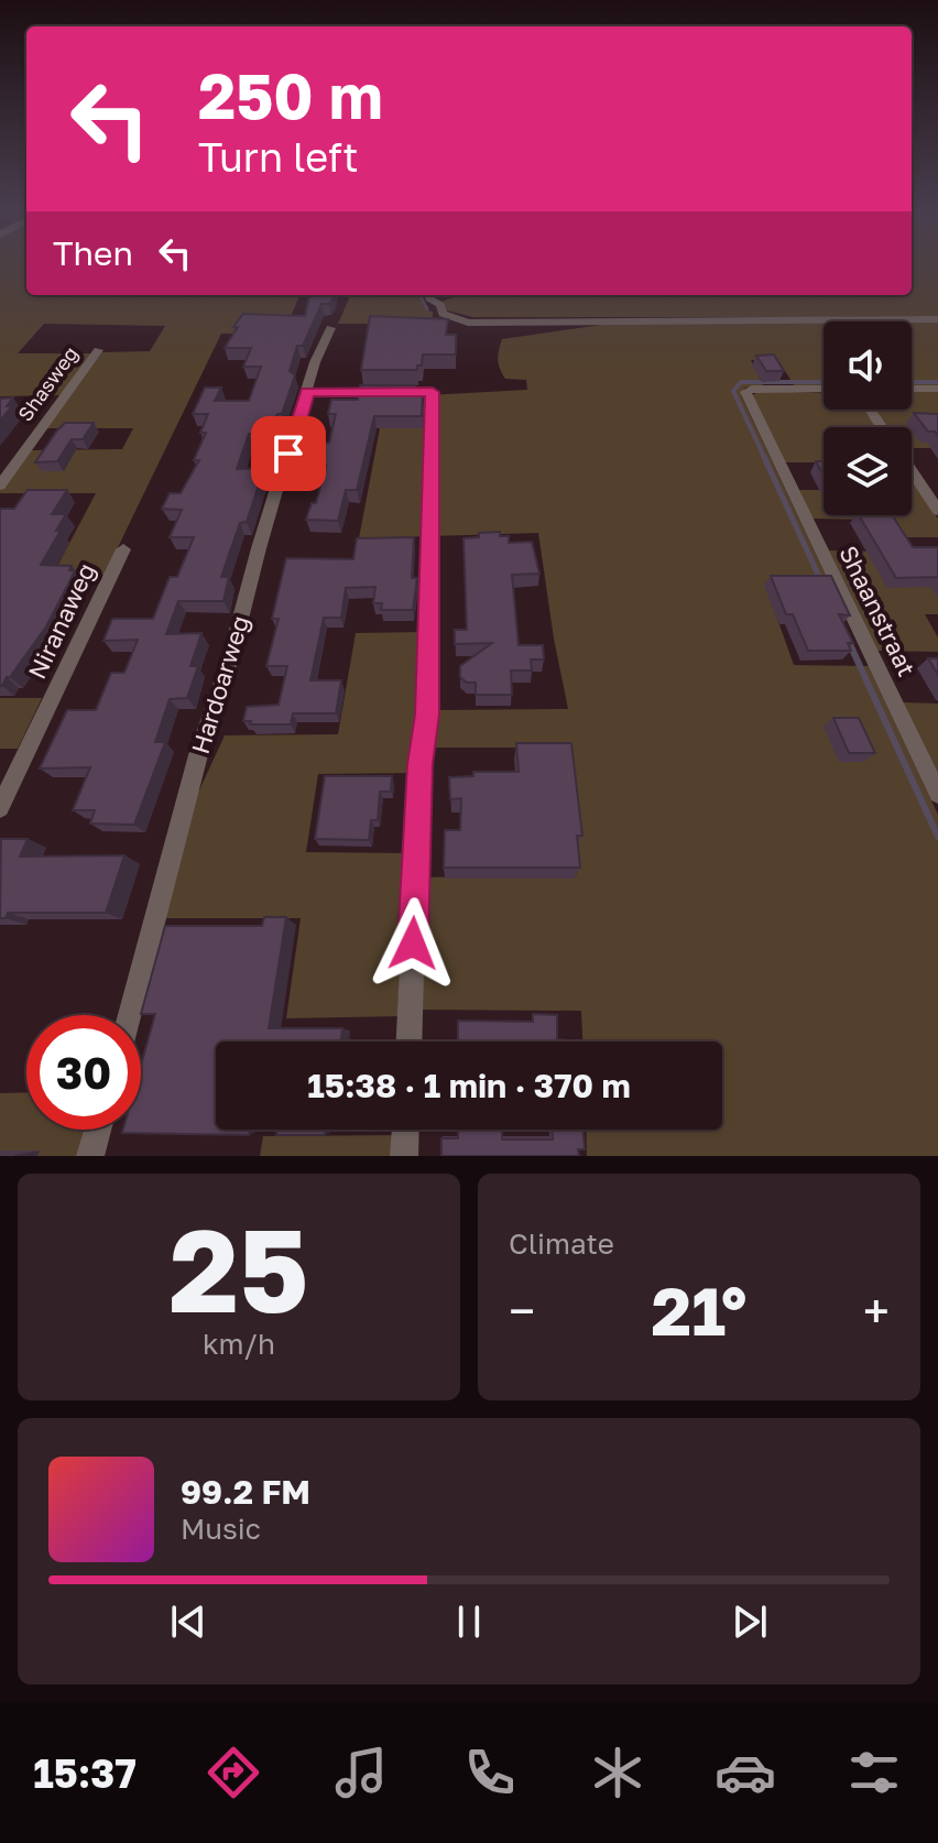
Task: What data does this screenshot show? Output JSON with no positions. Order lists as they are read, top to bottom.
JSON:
{
  "streets": {
    "street": [
      "Shasweg",
      "Shaanstraat",
      "Niranaweg",
      "Hardoarweg"
    ]
  },
  "page": {
    "turn": ["250 m", "Turn left"],
    "then": "Then",
    "limit": "30",
    "trip": "15:38 · 1 min · 370 m",
    "tile": [
      ["25", "km/h"],
      "Climate"
    ],
    "heat": ["−", "21°", "+"],
    "song": ["99.2 FM", "Music"],
    "tabs": "15:37"
  }
}
